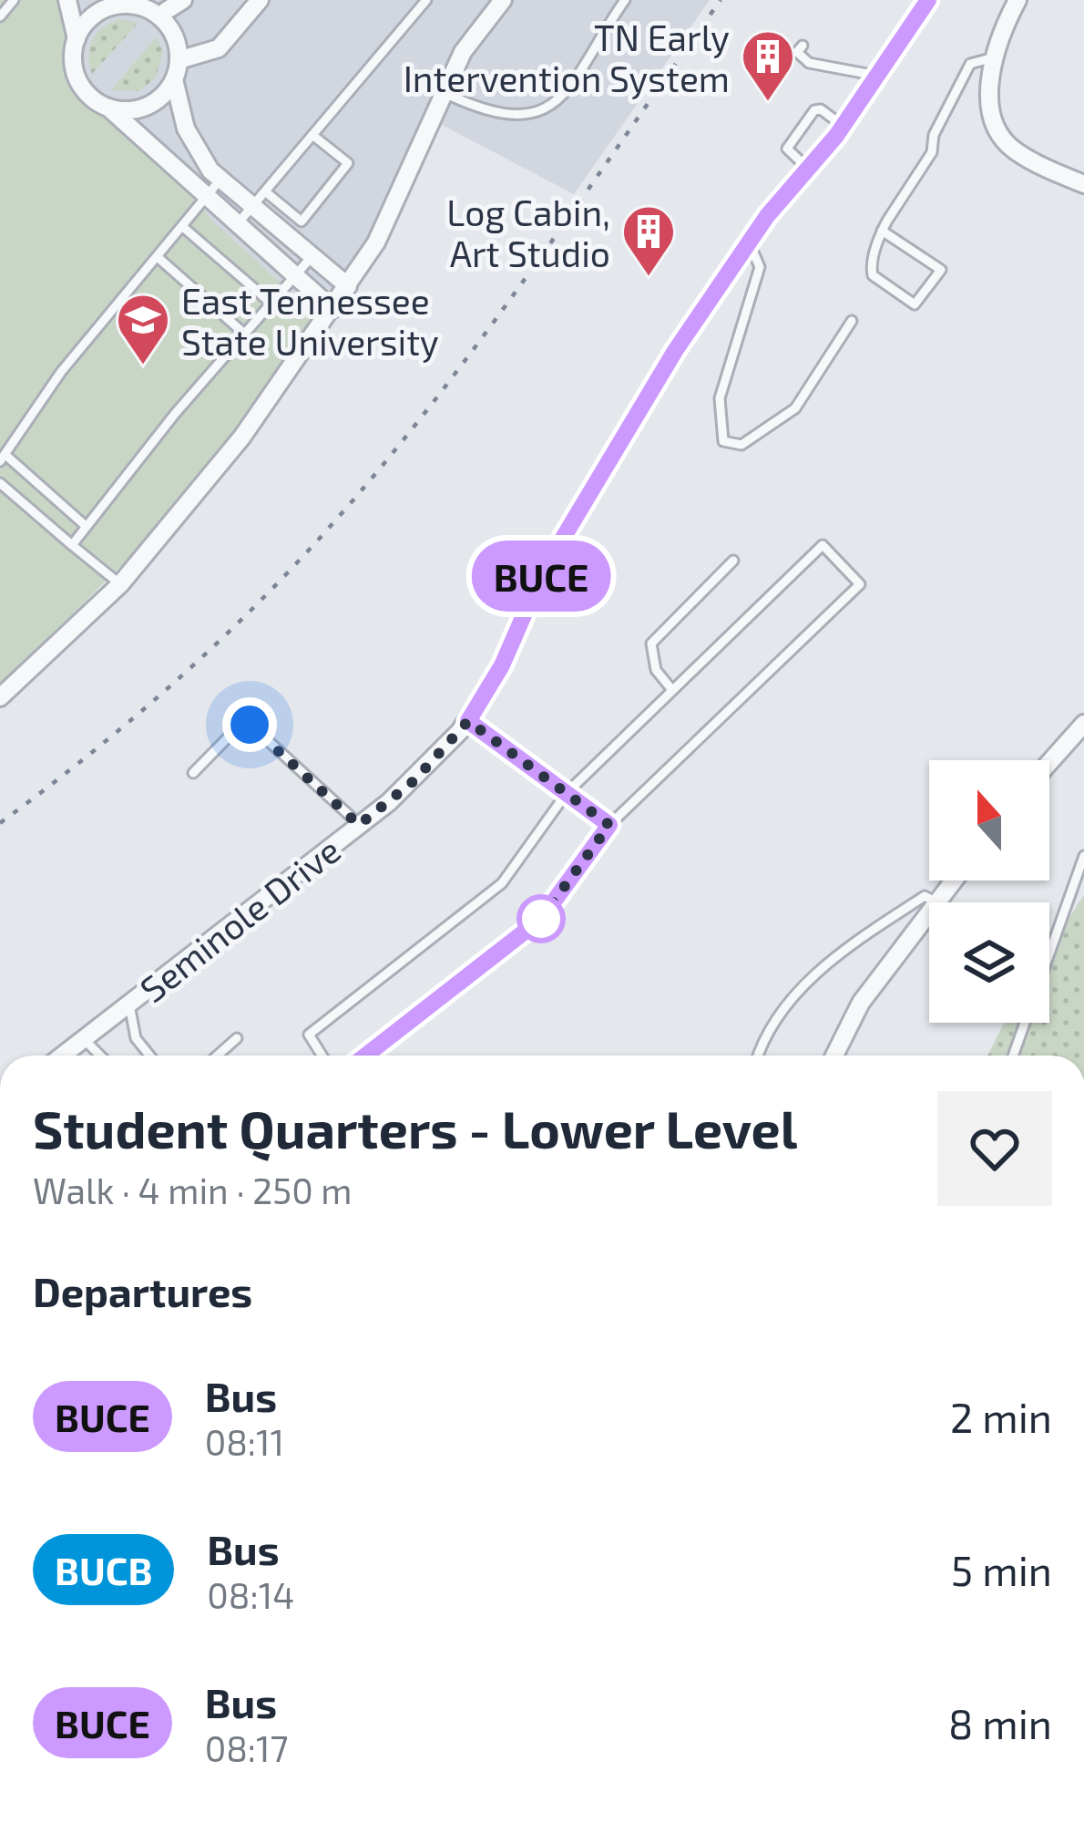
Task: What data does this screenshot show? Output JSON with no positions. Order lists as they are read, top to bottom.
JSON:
{
  "streets": {
    "street": ["Seminole Drive"]
  },
  "places": {
    "building": ["TN Early Intervention System", "Log Cabin, Art Studio"],
    "school or university": ["East Tennessee State University"]
  },
  "lines": ["bus line BUCE"],
  "north": "top",
  "page": {
    "on_map": "BUCE",
    "heading": [
      ["Student Quarters - Lower Level", "Walk · 4 min · 250 m"],
      "Departures"
    ],
    "list": [
      {
        "mark": "BUCE",
        "name": "Bus",
        "note": "08:11",
        "value": "2 min"
      },
      {
        "mark": "BUCB",
        "name": "Bus",
        "note": "08:14",
        "value": "5 min"
      },
      {
        "mark": "BUCE",
        "name": "Bus",
        "note": "08:17",
        "value": "8 min"
      }
    ]
  }
}
